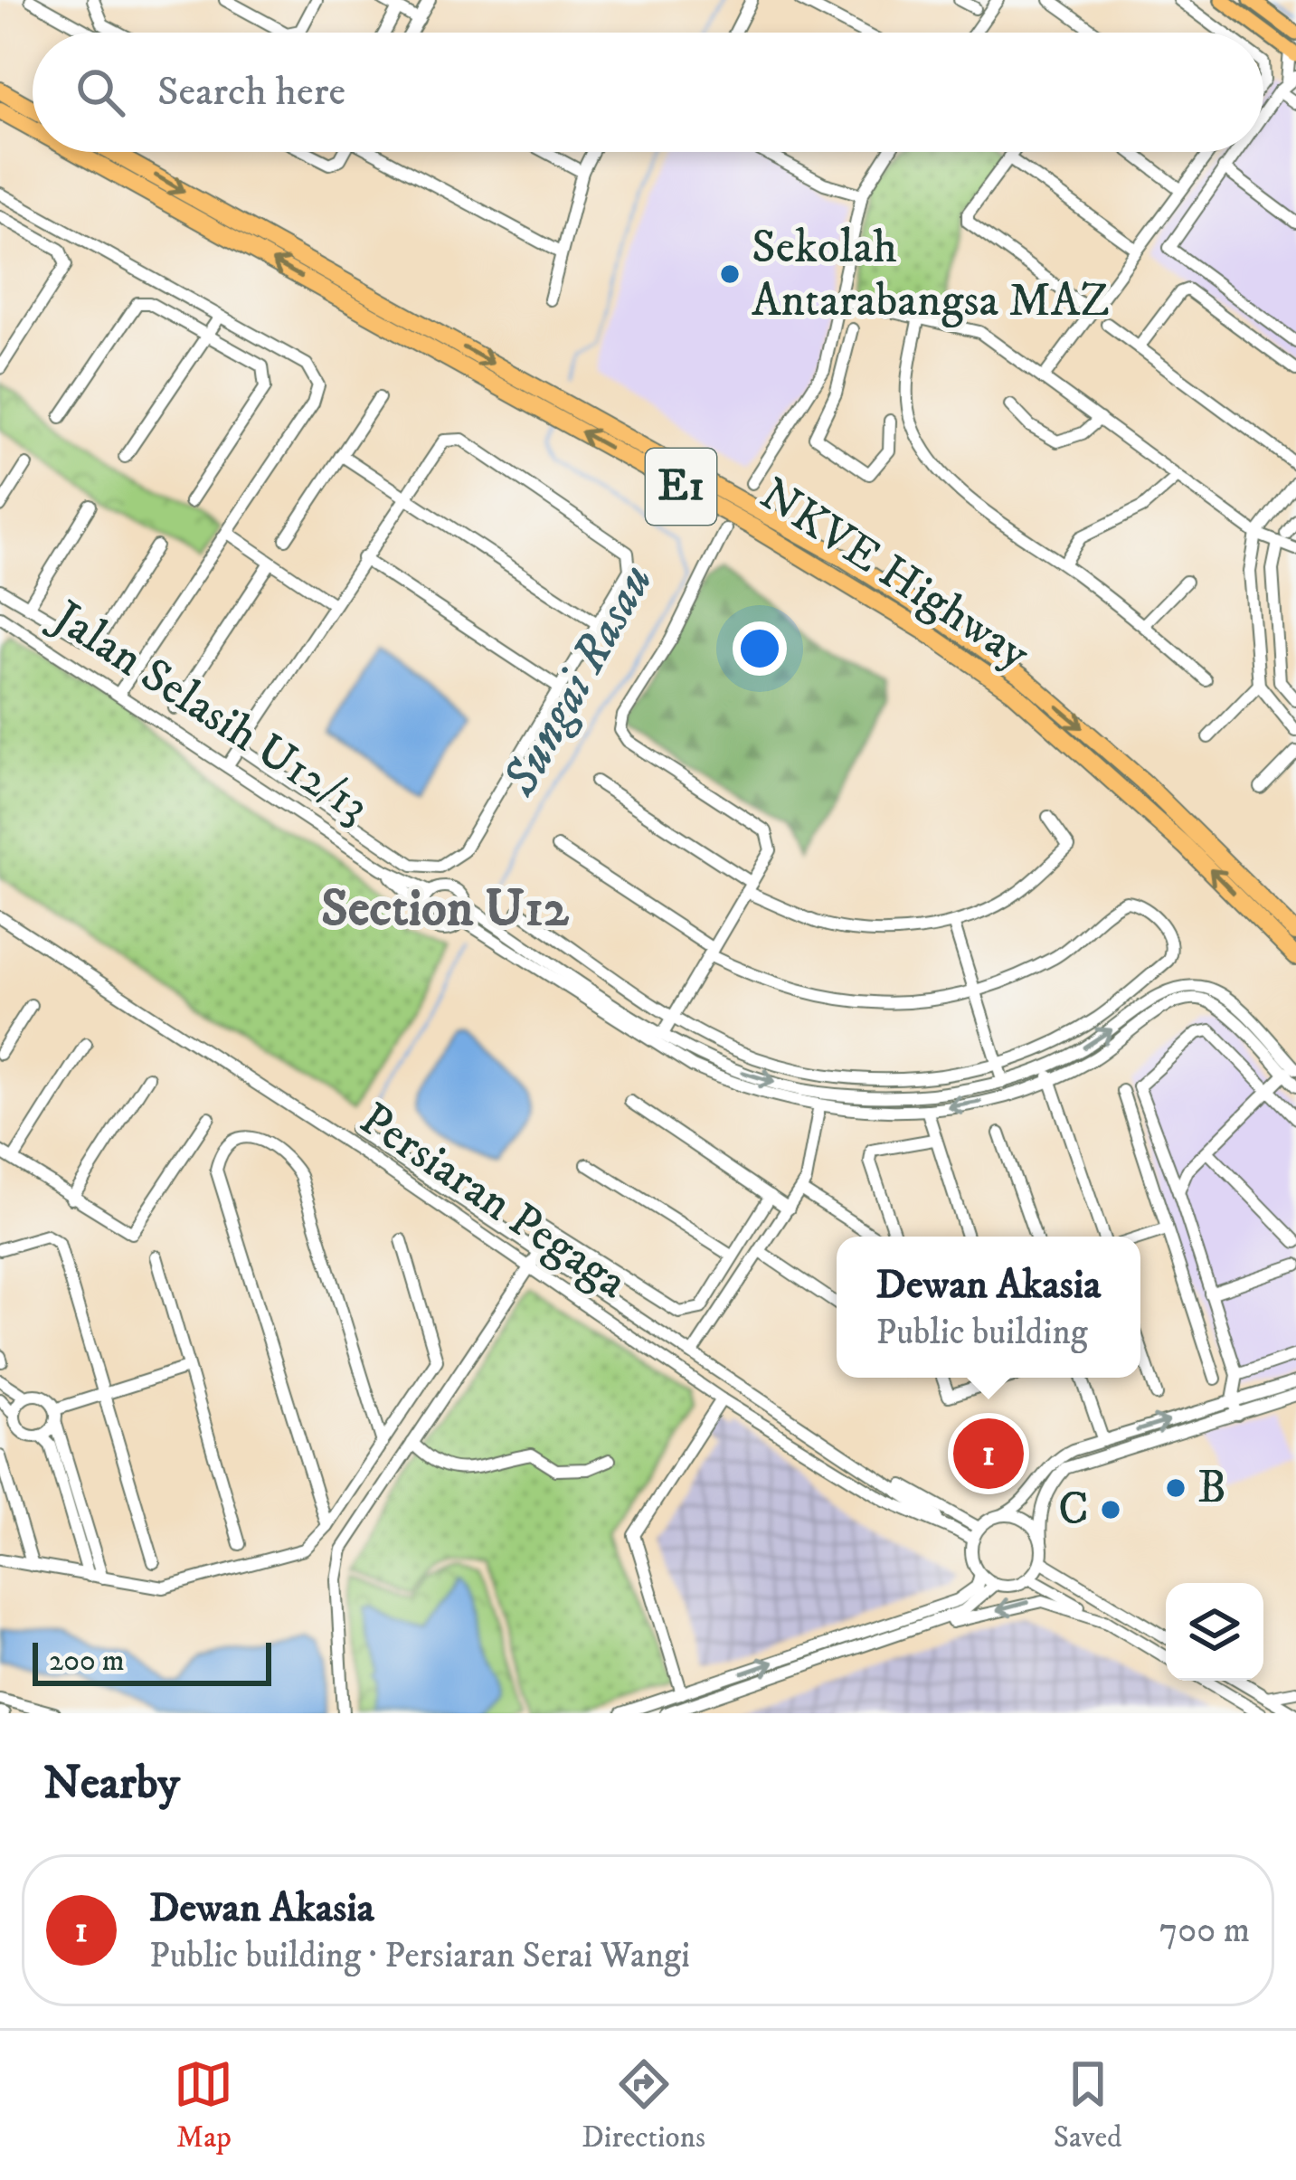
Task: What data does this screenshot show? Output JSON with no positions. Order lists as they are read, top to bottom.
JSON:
{
  "streets": {
    "highway": ["E1", "NKVE Highway"],
    "street": ["Jalan Selasih U12/13", "Persiaran Pegaga"]
  },
  "districts": ["Section U12"],
  "water": ["Sungai Rasau"],
  "places": ["Sekolah Antarabangsa MAZ", "B", "C"],
  "scale_bar": "200 m",
  "page": {
    "search": "Search here",
    "popup": ["Dewan Akasia", "Public building"],
    "pins": "1",
    "scale": "200 m",
    "heading": "Nearby",
    "list": [
      {
        "mark": "1",
        "name": "Dewan Akasia",
        "note": "Public building · Persiaran Serai Wangi",
        "value": "700 m"
      }
    ],
    "nav": ["Map", "Directions", "Saved"]
  }
}
